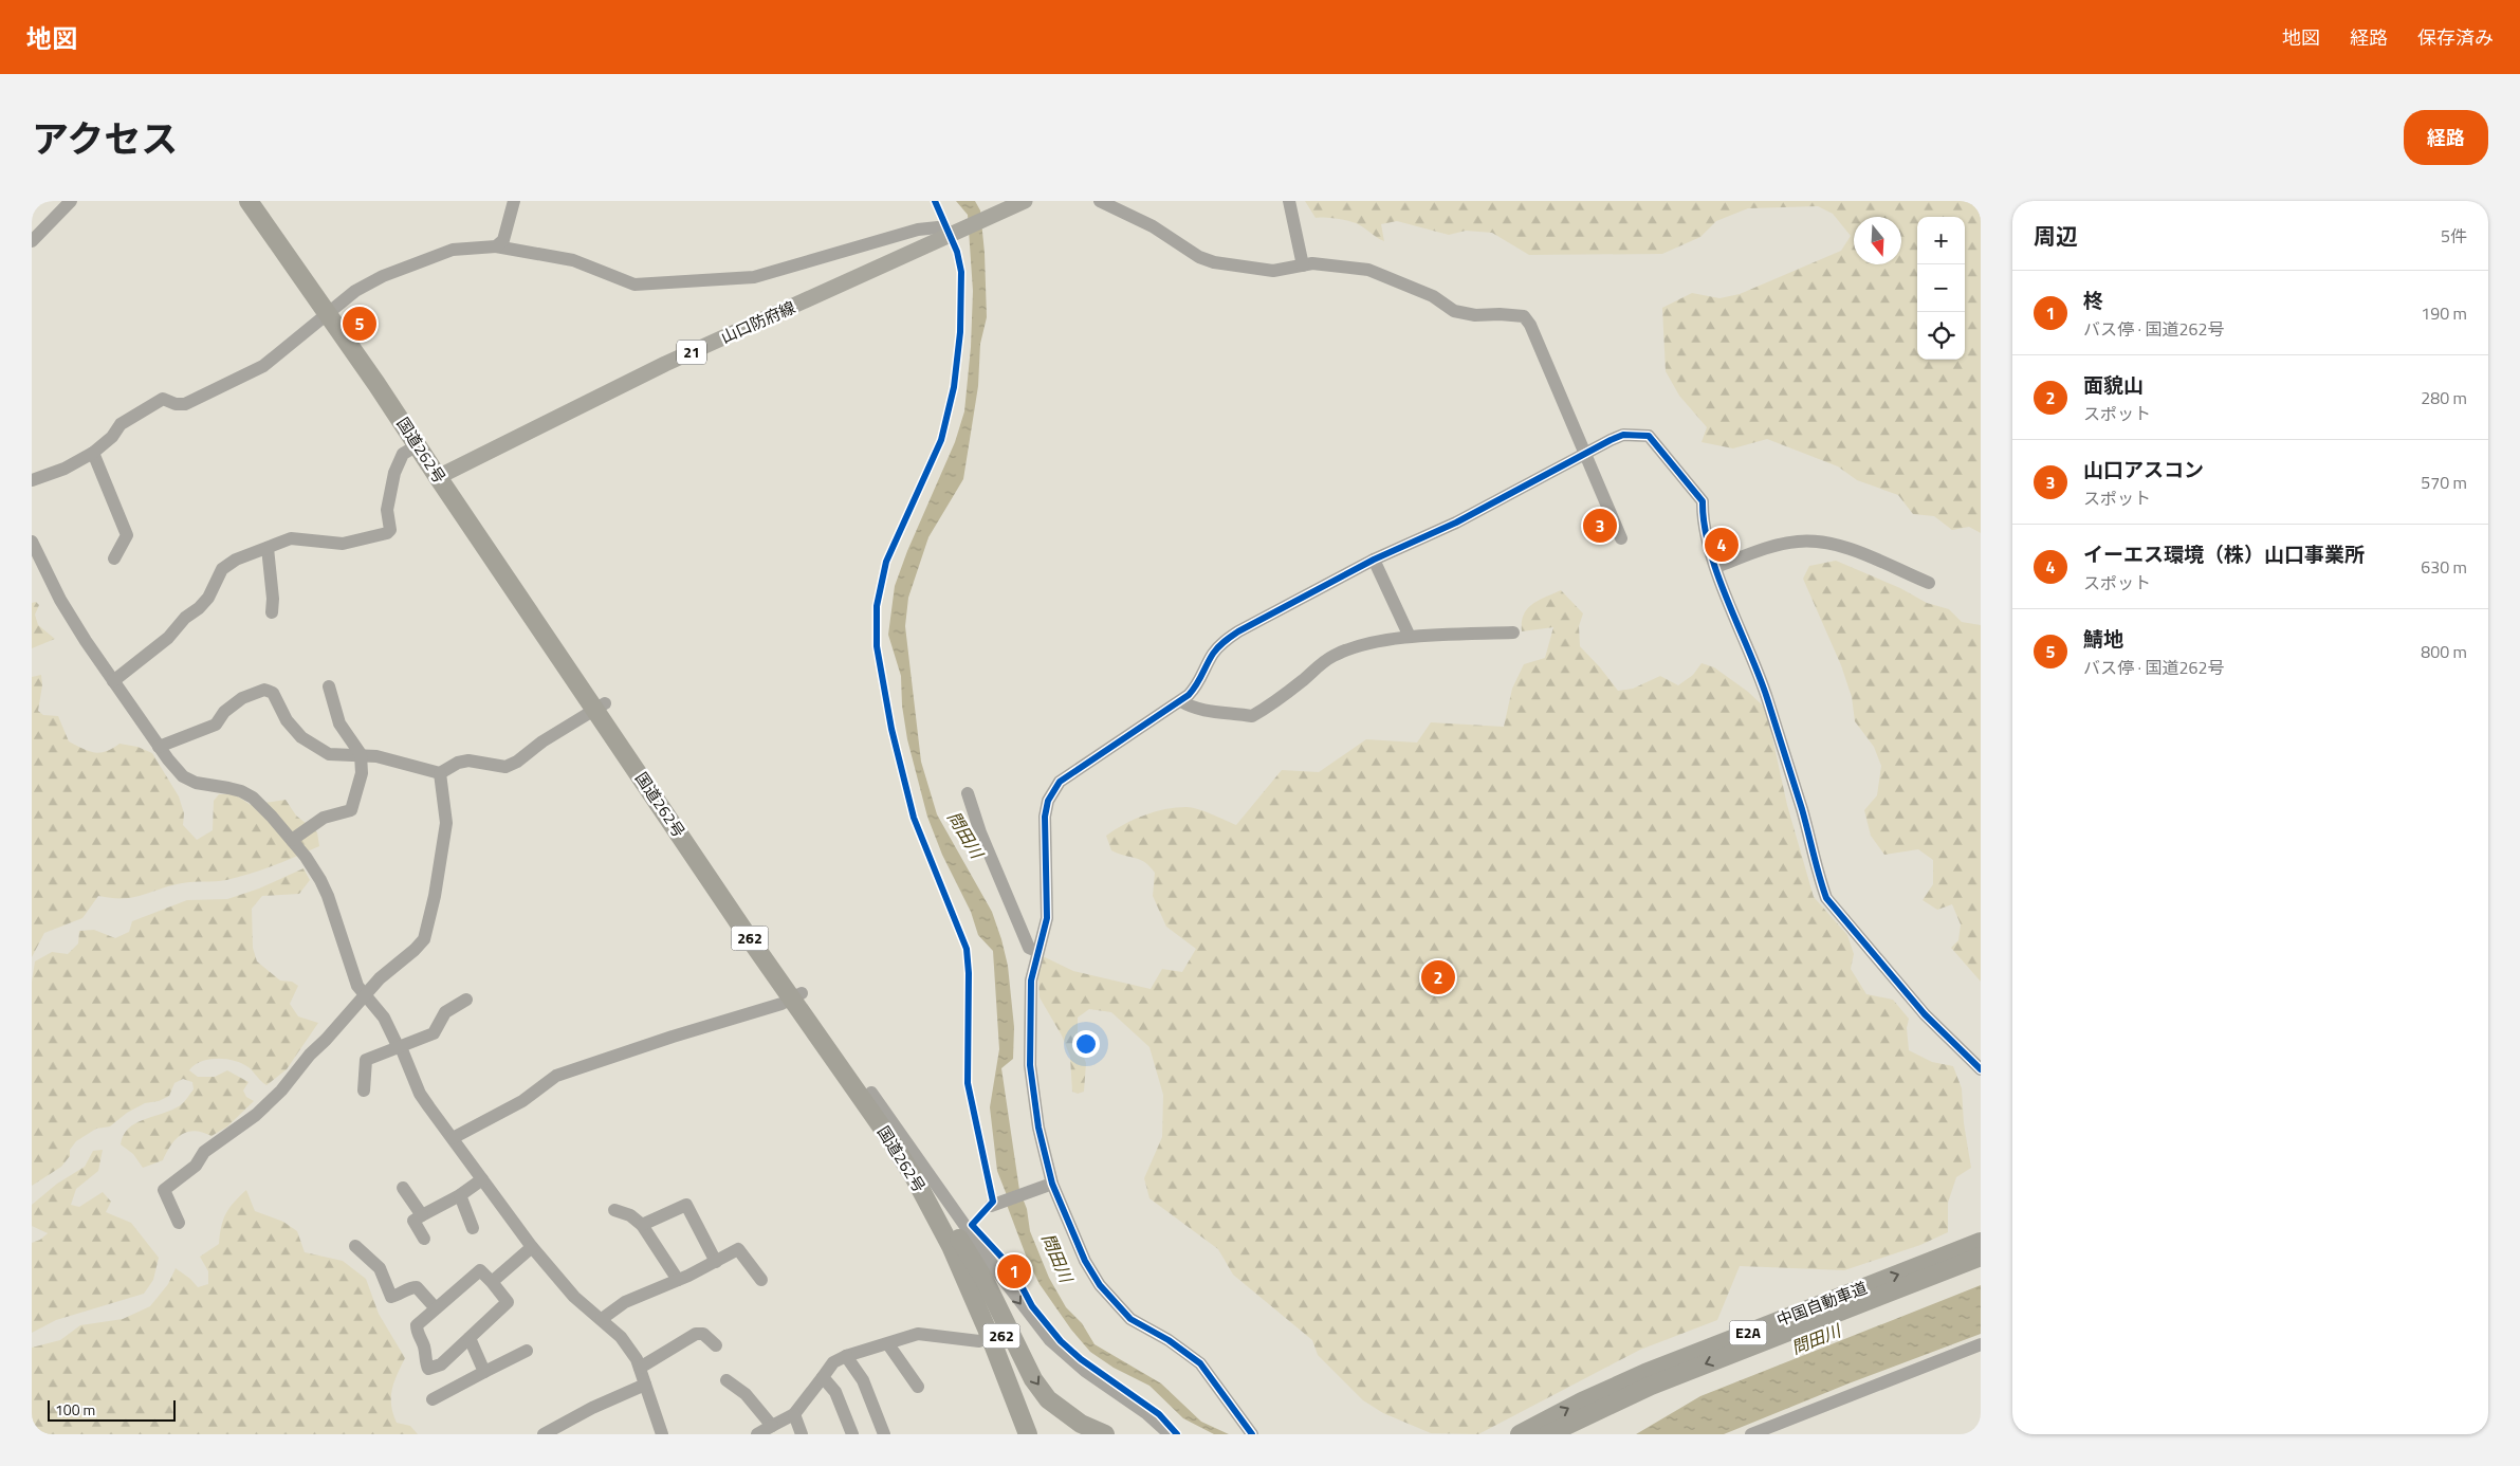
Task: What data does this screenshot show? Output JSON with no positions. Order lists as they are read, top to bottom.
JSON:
{
  "streets": {
    "highway": [
      "国道262号",
      "262",
      "中国自動車道",
      "E2A"
    ],
    "main road": ["山口防府線", "21"]
  },
  "crossings": [
    ["山口防府線", "国道262号"]
  ],
  "water": ["問田川"],
  "scale_bar": "100 m",
  "north": "bottom",
  "page": {
    "header": "地図",
    "nav": ["地図", "経路", "保存済み"],
    "title": "アクセス",
    "buttons": "経路",
    "heading": ["周辺", "5件"],
    "map_buttons": ["+", "−"],
    "list": [
      {
        "mark": "1",
        "name": "柊",
        "note": "バス停 · 国道262号",
        "value": "190 m"
      },
      {
        "mark": "2",
        "name": "面貌山",
        "note": "スポット",
        "value": "280 m"
      },
      {
        "mark": "3",
        "name": "山口アスコン",
        "note": "スポット",
        "value": "570 m"
      },
      {
        "mark": "4",
        "name": "イーエス環境（株）山口事業所",
        "note": "スポット",
        "value": "630 m"
      },
      {
        "mark": "5",
        "name": "鯖地",
        "note": "バス停 · 国道262号",
        "value": "800 m"
      }
    ],
    "pins": [
      "5",
      "3",
      "4",
      "2",
      "1"
    ],
    "scale": "100 m"
  }
}
